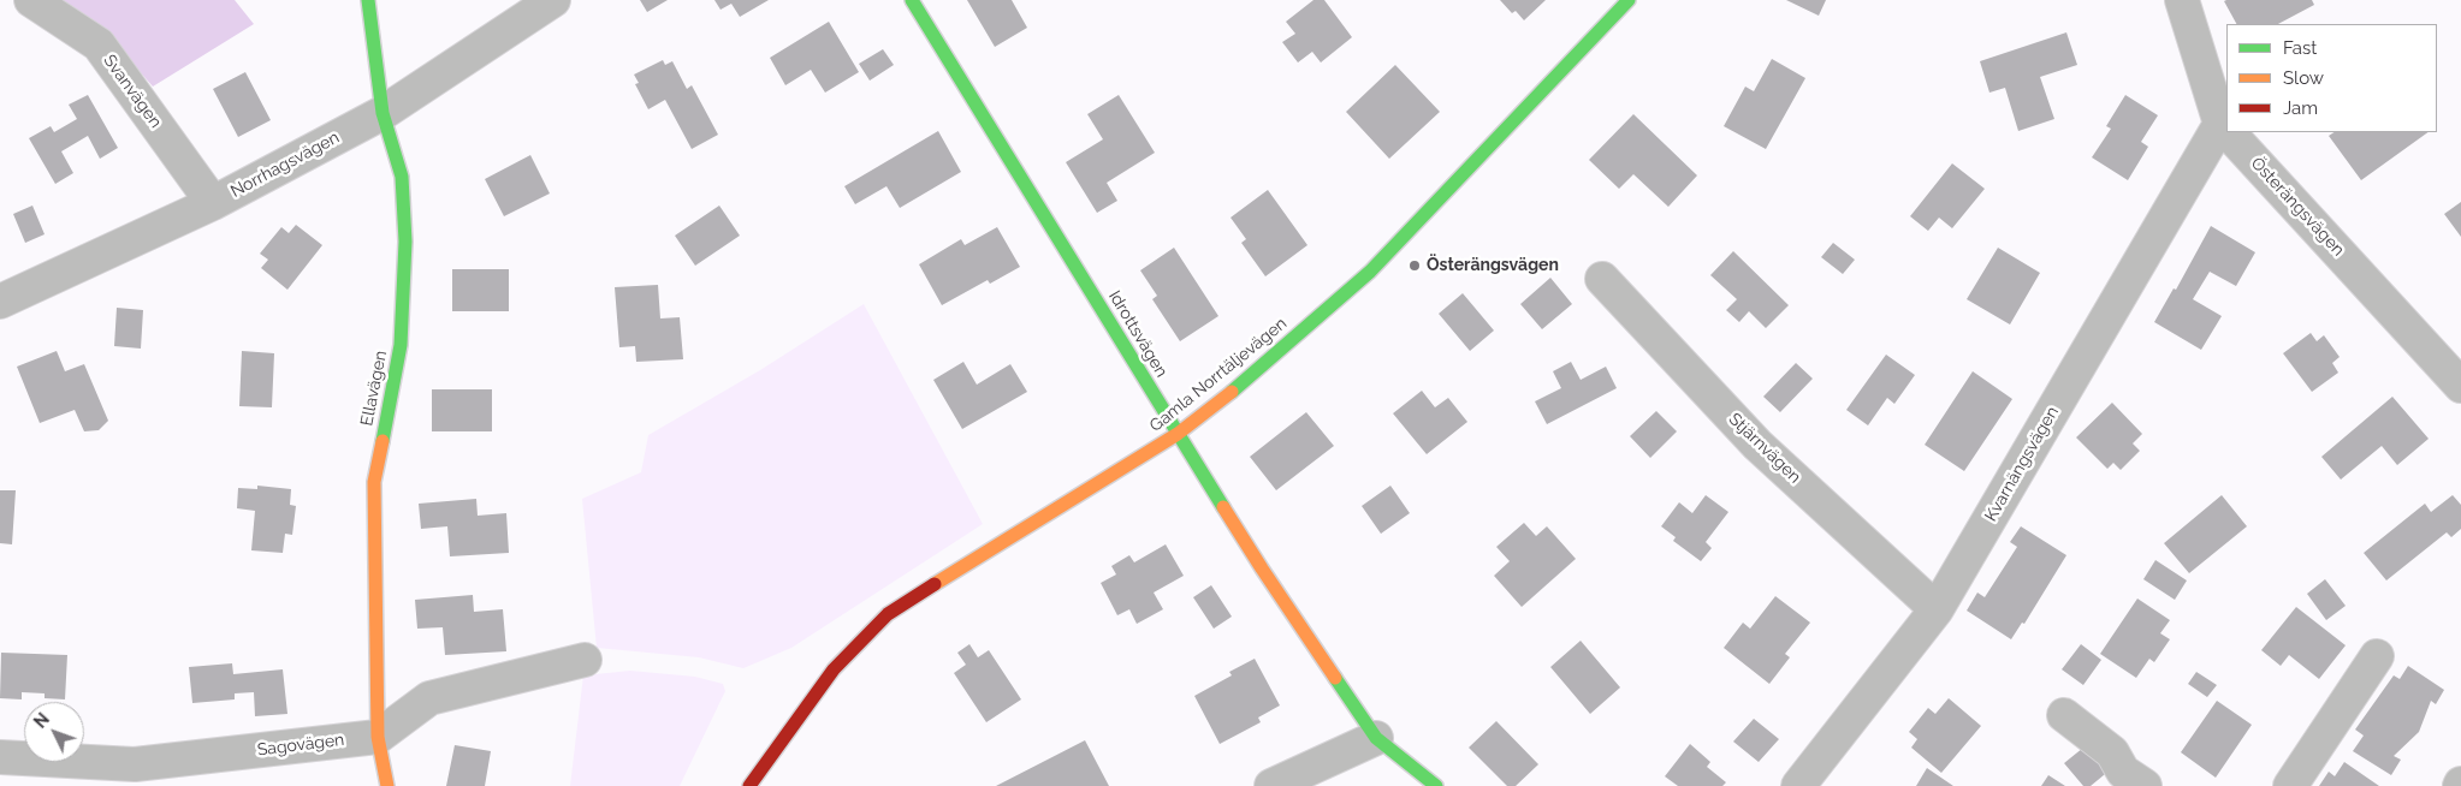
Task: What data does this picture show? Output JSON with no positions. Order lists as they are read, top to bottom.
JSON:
{
  "streets": {
    "street": [
      "Svanvägen",
      "Norrhagsvägen",
      "Österängsvägen",
      "Idrottsvägen",
      "Gamla Norrtäljevägen",
      "Ellavägen",
      "Stjärnvägen",
      "Kvarnängsvägen",
      "Sagovägen"
    ]
  },
  "crossings": [
    ["Svanvägen", "Norrhagsvägen"],
    ["Norrhagsvägen", "Ellavägen"],
    ["Österängsvägen", "Kvarnängsvägen"],
    ["Idrottsvägen", "Gamla Norrtäljevägen"],
    ["Ellavägen", "Sagovägen"],
    ["Stjärnvägen", "Kvarnängsvägen"]
  ],
  "places": ["Österängsvägen"],
  "legend": ["Fast", "Slow", "Jam"],
  "north": "top left"
}
